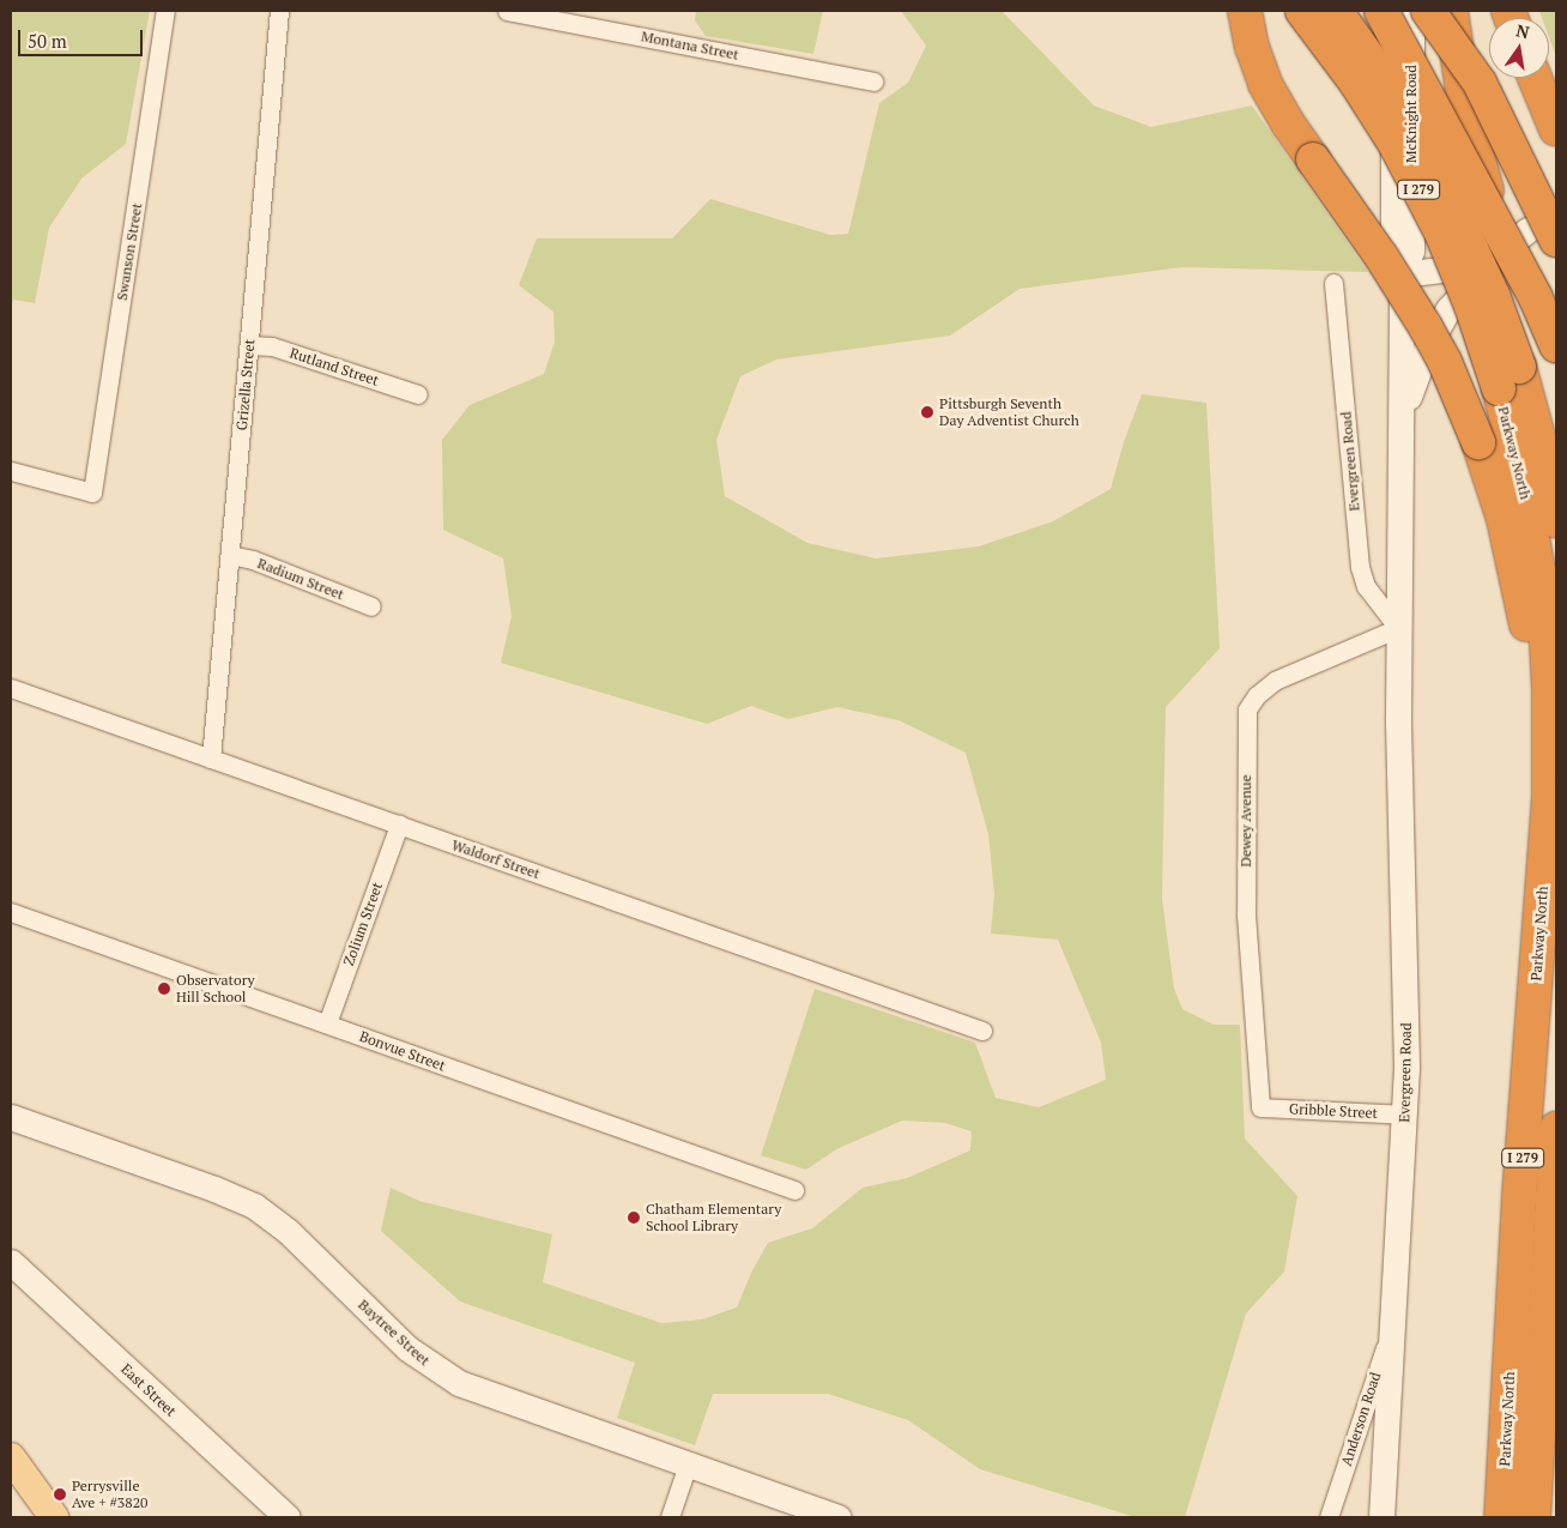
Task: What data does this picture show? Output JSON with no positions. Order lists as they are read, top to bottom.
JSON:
{
  "streets": {
    "highway": ["I 279", "Parkway North"],
    "main road": [
      "McKnight Road",
      "Evergreen Road",
      "Baytree Street",
      "East Street"
    ],
    "street": [
      "Montana Street",
      "Swanson Street",
      "Rutland Street",
      "Grizella Street",
      "Radium Street",
      "Dewey Avenue",
      "Waldorf Street",
      "Zolium Street",
      "Bonvue Street",
      "Gribble Street",
      "Anderson Road"
    ]
  },
  "crossings": [
    ["McKnight Road", "Evergreen Road"],
    ["Rutland Street", "Grizella Street"],
    ["Grizella Street", "Radium Street"],
    ["Grizella Street", "Waldorf Street"],
    ["Evergreen Road", "Dewey Avenue"],
    ["Evergreen Road", "Gribble Street"],
    ["Evergreen Road", "Anderson Road"],
    ["Dewey Avenue", "Gribble Street"],
    ["Waldorf Street", "Zolium Street"],
    ["Zolium Street", "Bonvue Street"]
  ],
  "places": [
    "Pittsburgh Seventh Day Adventist Church",
    "Observatory Hill School",
    "Chatham Elementary School Library",
    "Perrysville Ave + #3820"
  ],
  "scale_bar": "50 m",
  "north": "top"
}
